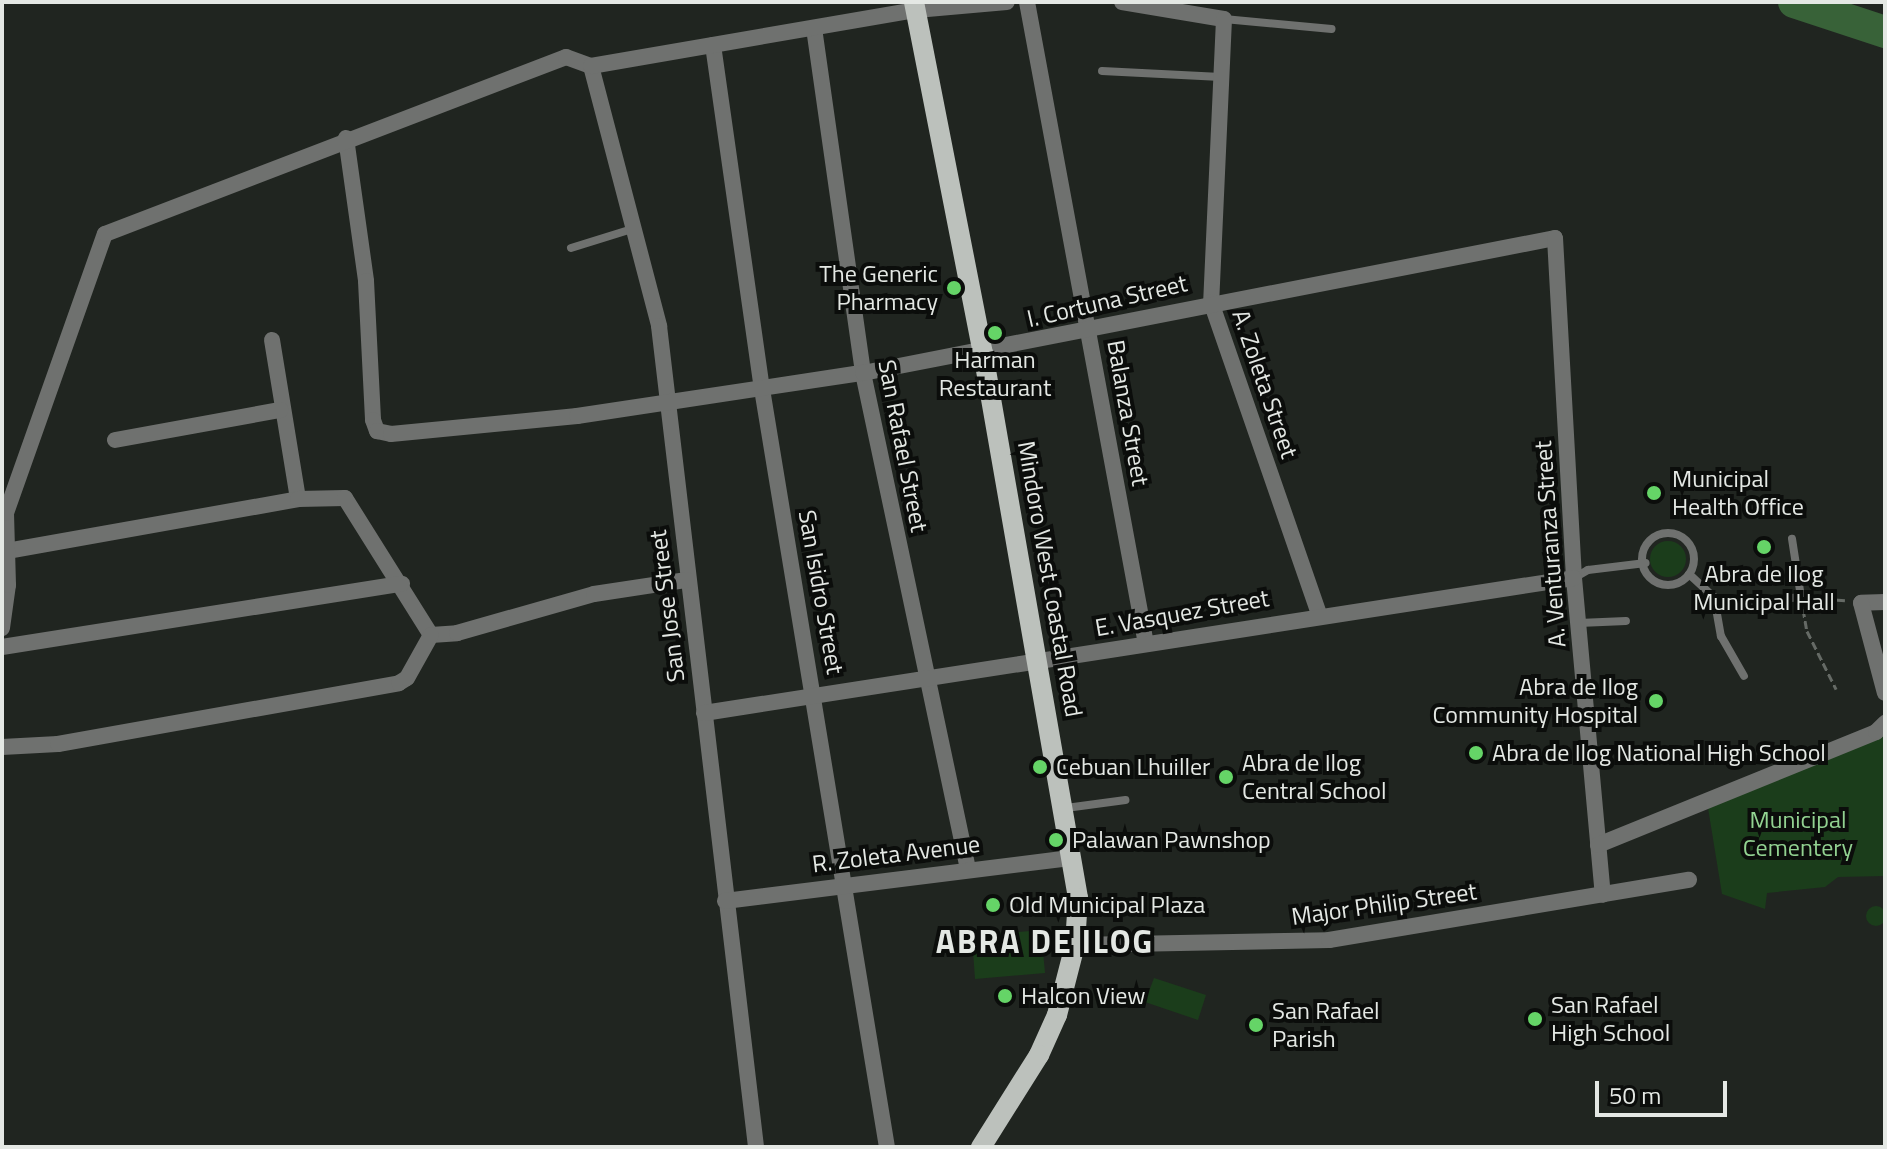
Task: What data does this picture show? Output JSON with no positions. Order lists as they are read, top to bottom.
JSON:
{
  "streets": {
    "main road": ["Mindoro West Coastal Road"],
    "street": [
      "I. Cortuna Street",
      "A. Zoleta Street",
      "Balanza Street",
      "San Rafael Street",
      "A. Venturanza Street",
      "San Isidro Street",
      "San Jose Street",
      "E. Vasquez Street",
      "R. Zoleta Avenue",
      "Major Philip Street"
    ]
  },
  "crossings": [
    ["I. Cortuna Street", "A. Zoleta Street"],
    ["I. Cortuna Street", "Balanza Street"],
    ["I. Cortuna Street", "San Rafael Street"],
    ["I. Cortuna Street", "A. Venturanza Street"],
    ["I. Cortuna Street", "Mindoro West Coastal Road"],
    ["I. Cortuna Street", "San Isidro Street"],
    ["I. Cortuna Street", "San Jose Street"],
    ["A. Zoleta Street", "E. Vasquez Street"],
    ["Balanza Street", "E. Vasquez Street"],
    ["San Rafael Street", "E. Vasquez Street"],
    ["San Rafael Street", "R. Zoleta Avenue"],
    ["A. Venturanza Street", "E. Vasquez Street"],
    ["A. Venturanza Street", "Major Philip Street"],
    ["Mindoro West Coastal Road", "E. Vasquez Street"],
    ["Mindoro West Coastal Road", "R. Zoleta Avenue"],
    ["Mindoro West Coastal Road", "Major Philip Street"],
    ["San Isidro Street", "E. Vasquez Street"],
    ["San Isidro Street", "R. Zoleta Avenue"],
    ["San Jose Street", "E. Vasquez Street"],
    ["San Jose Street", "R. Zoleta Avenue"]
  ],
  "districts": ["ABRA DE ILOG"],
  "parks": ["Municipal Cementery"],
  "places": [
    "The Generic Pharmacy",
    "Harman Restaurant",
    "Municipal Health Office",
    "Abra de Ilog Municipal Hall",
    "Abra de Ilog Community Hospital",
    "Abra de Ilog National High School",
    "Cebuan Lhuiller",
    "Abra de Ilog Central School",
    "Palawan Pawnshop",
    "Old Municipal Plaza",
    "Halcon View",
    "San Rafael High School",
    "San Rafael Parish"
  ],
  "scale_bar": "50 m"
}
